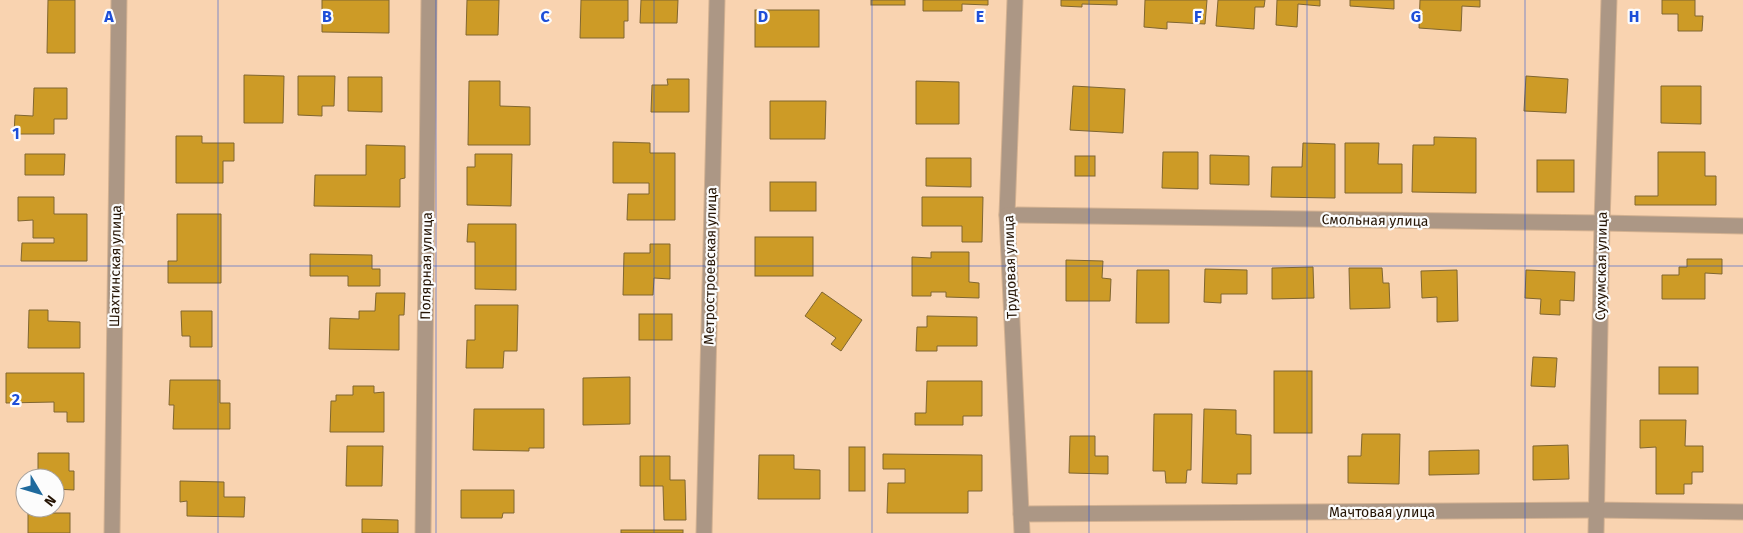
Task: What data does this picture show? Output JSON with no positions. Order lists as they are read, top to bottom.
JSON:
{
  "streets": {
    "street": [
      "Смольная улица",
      "Шахтинская улица",
      "Полярная улица",
      "Метростроевская улица",
      "Сухумская улица",
      "Трудовая улица",
      "Мачтовая улица"
    ]
  },
  "crossings": [
    ["Смольная улица", "Сухумская улица"],
    ["Смольная улица", "Трудовая улица"],
    ["Сухумская улица", "Мачтовая улица"],
    ["Трудовая улица", "Мачтовая улица"]
  ],
  "north": "bottom right",
  "grid": {
    "columns": [
      "A",
      "B",
      "C",
      "D",
      "E",
      "F",
      "G",
      "H"
    ],
    "rows": ["1", "2"]
  }
}
